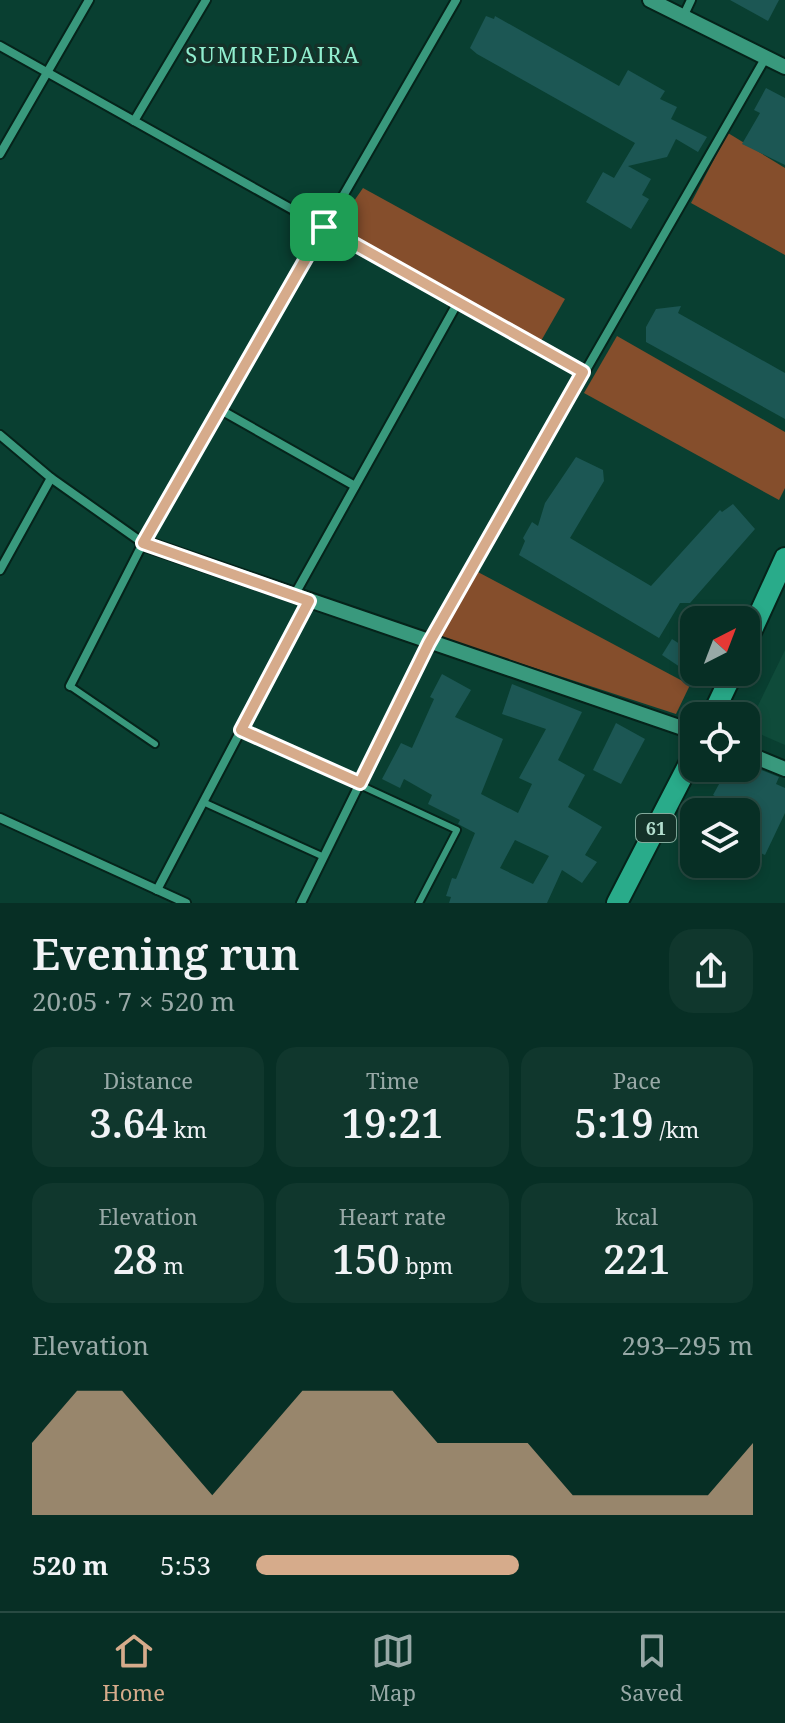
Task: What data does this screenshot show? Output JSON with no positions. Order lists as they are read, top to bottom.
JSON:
{
  "streets": {
    "main road": ["61"]
  },
  "districts": ["SUMIREDAIRA"],
  "north": "top right",
  "page": {
    "heading": ["Evening run", "20:05 · 7 × 520 m"],
    "stats": [
      ["Distance", "3.64 km"],
      ["Time", "19:21"],
      ["Pace", "5:19 /km"],
      ["Elevation", "28 m"],
      ["Heart rate", "150 bpm"],
      ["kcal", "221"]
    ],
    "chart": ["Elevation", "293–295 m"],
    "list": [
      {
        "name": "520 m",
        "note": "5:53"
      }
    ],
    "tabs": ["Home", "Map", "Saved"]
  }
}
